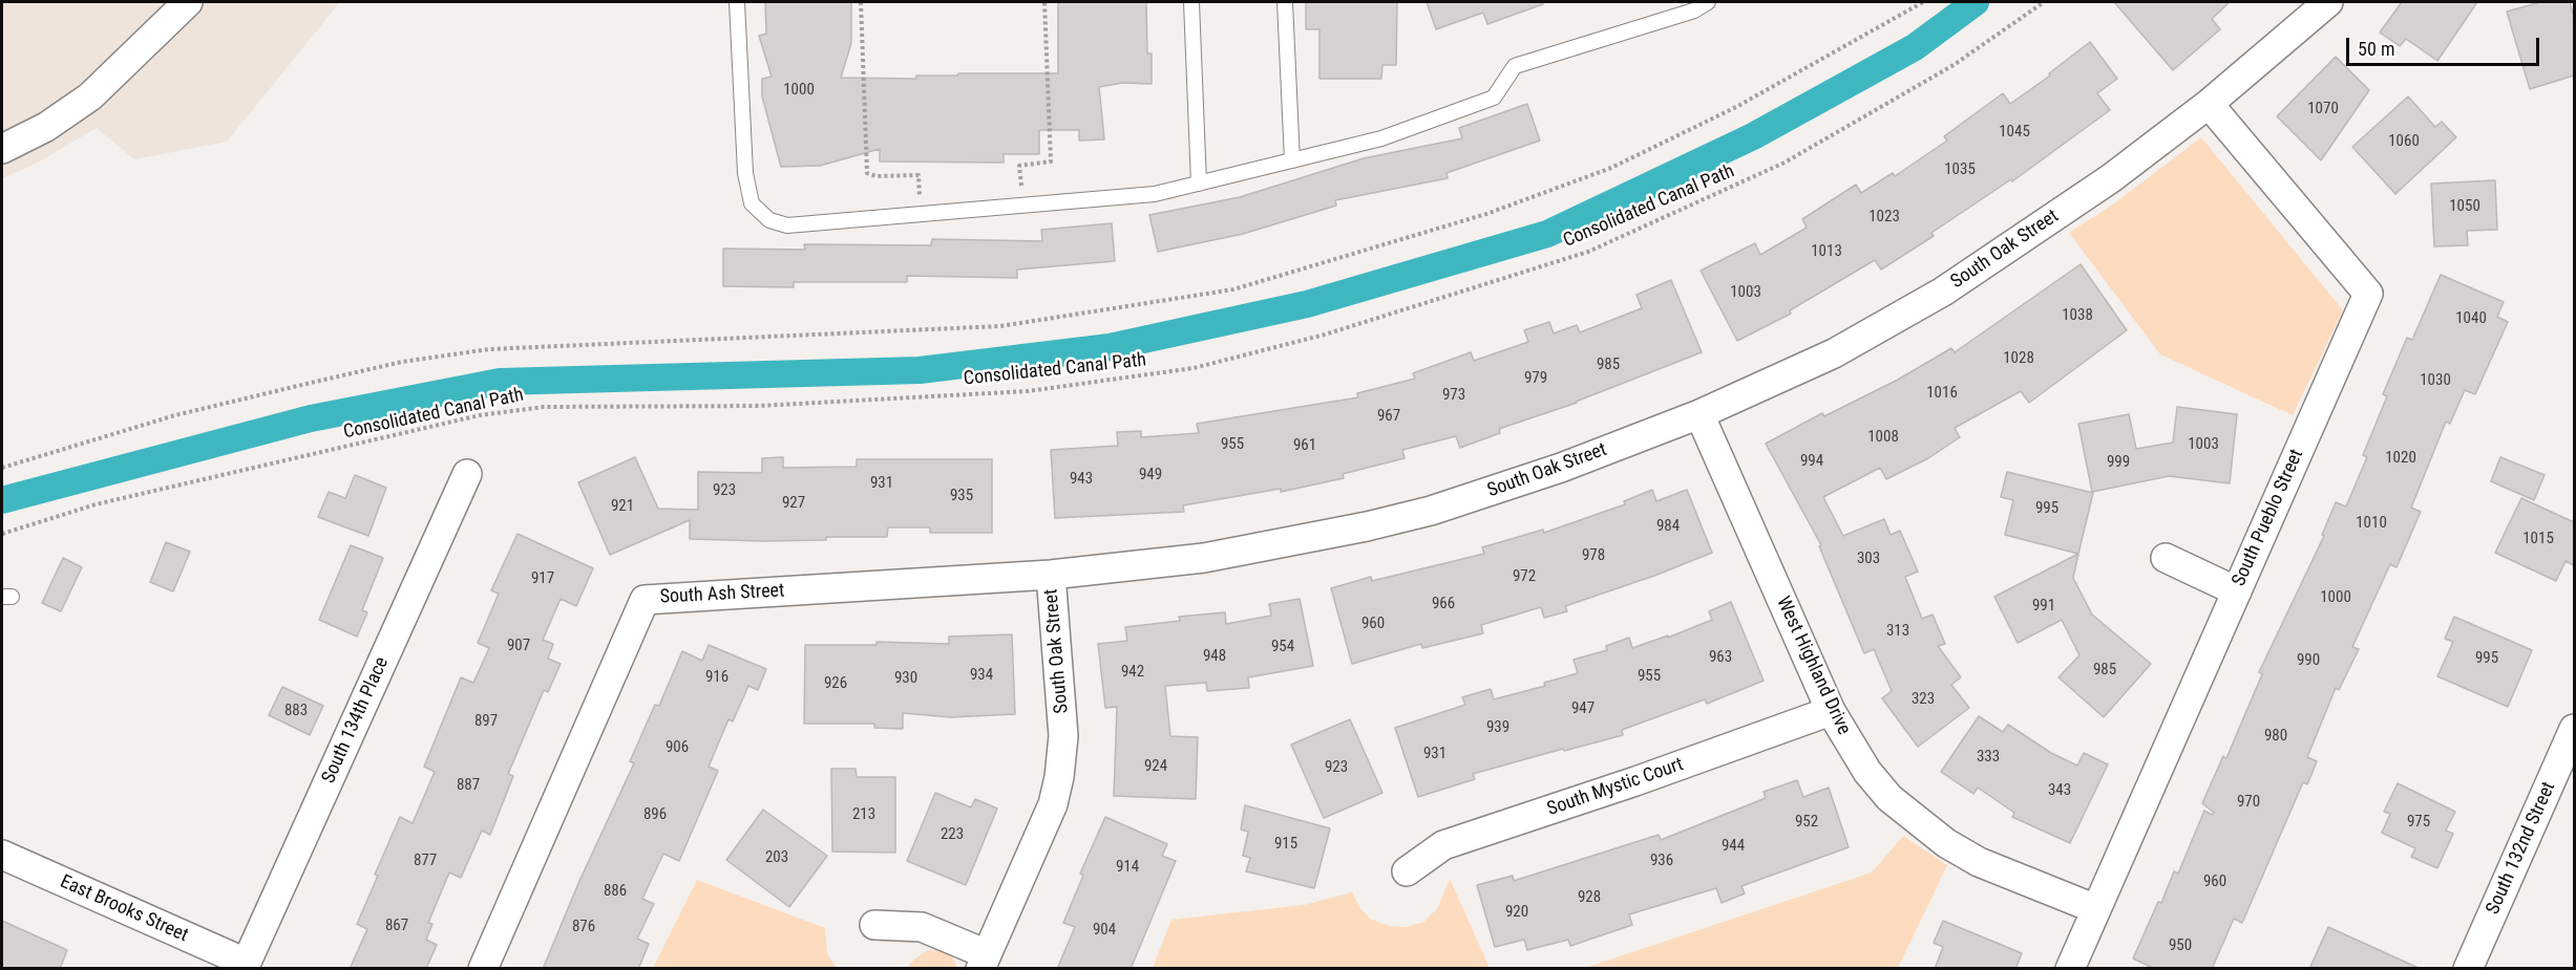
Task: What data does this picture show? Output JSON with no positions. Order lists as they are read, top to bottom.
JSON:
{
  "streets": {
    "street": [
      "South Oak Street",
      "South Pueblo Street",
      "South Ash Street",
      "West Highland Drive",
      "South 134th Place",
      "South Mystic Court",
      "South 132nd Street",
      "East Brooks Street"
    ],
    "path": ["Consolidated Canal Path"]
  },
  "crossings": [
    ["South Oak Street", "South Pueblo Street"],
    ["South Oak Street", "South Ash Street"],
    ["South Oak Street", "West Highland Drive"],
    ["South Pueblo Street", "West Highland Drive"],
    ["West Highland Drive", "South Mystic Court"],
    ["South 134th Place", "East Brooks Street"]
  ],
  "house_numbers": [
    "1000",
    "1070",
    "1045",
    "1060",
    "1035",
    "1050",
    "1023",
    "1013",
    "1003",
    "1038",
    "1040",
    "1028",
    "985",
    "979",
    "1030",
    "1016",
    "973",
    "967",
    "1008",
    "955",
    "1003",
    "961",
    "1020",
    "994",
    "999",
    "949",
    "943",
    "931",
    "923",
    "935",
    "927",
    "921",
    "995",
    "1010",
    "984",
    "1015",
    "978",
    "303",
    "972",
    "917",
    "1000",
    "966",
    "991",
    "960",
    "313",
    "907",
    "954",
    "948",
    "963",
    "995",
    "990",
    "985",
    "942",
    "934",
    "955",
    "916",
    "930",
    "926",
    "323",
    "947",
    "883",
    "897",
    "939",
    "980",
    "906",
    "931",
    "333",
    "924",
    "923",
    "887",
    "343",
    "970",
    "896",
    "213",
    "952",
    "975",
    "223",
    "915",
    "944",
    "203",
    "877",
    "936",
    "914",
    "960",
    "886",
    "928",
    "920",
    "867",
    "876",
    "904",
    "950"
  ],
  "scale_bar": "50 m"
}
